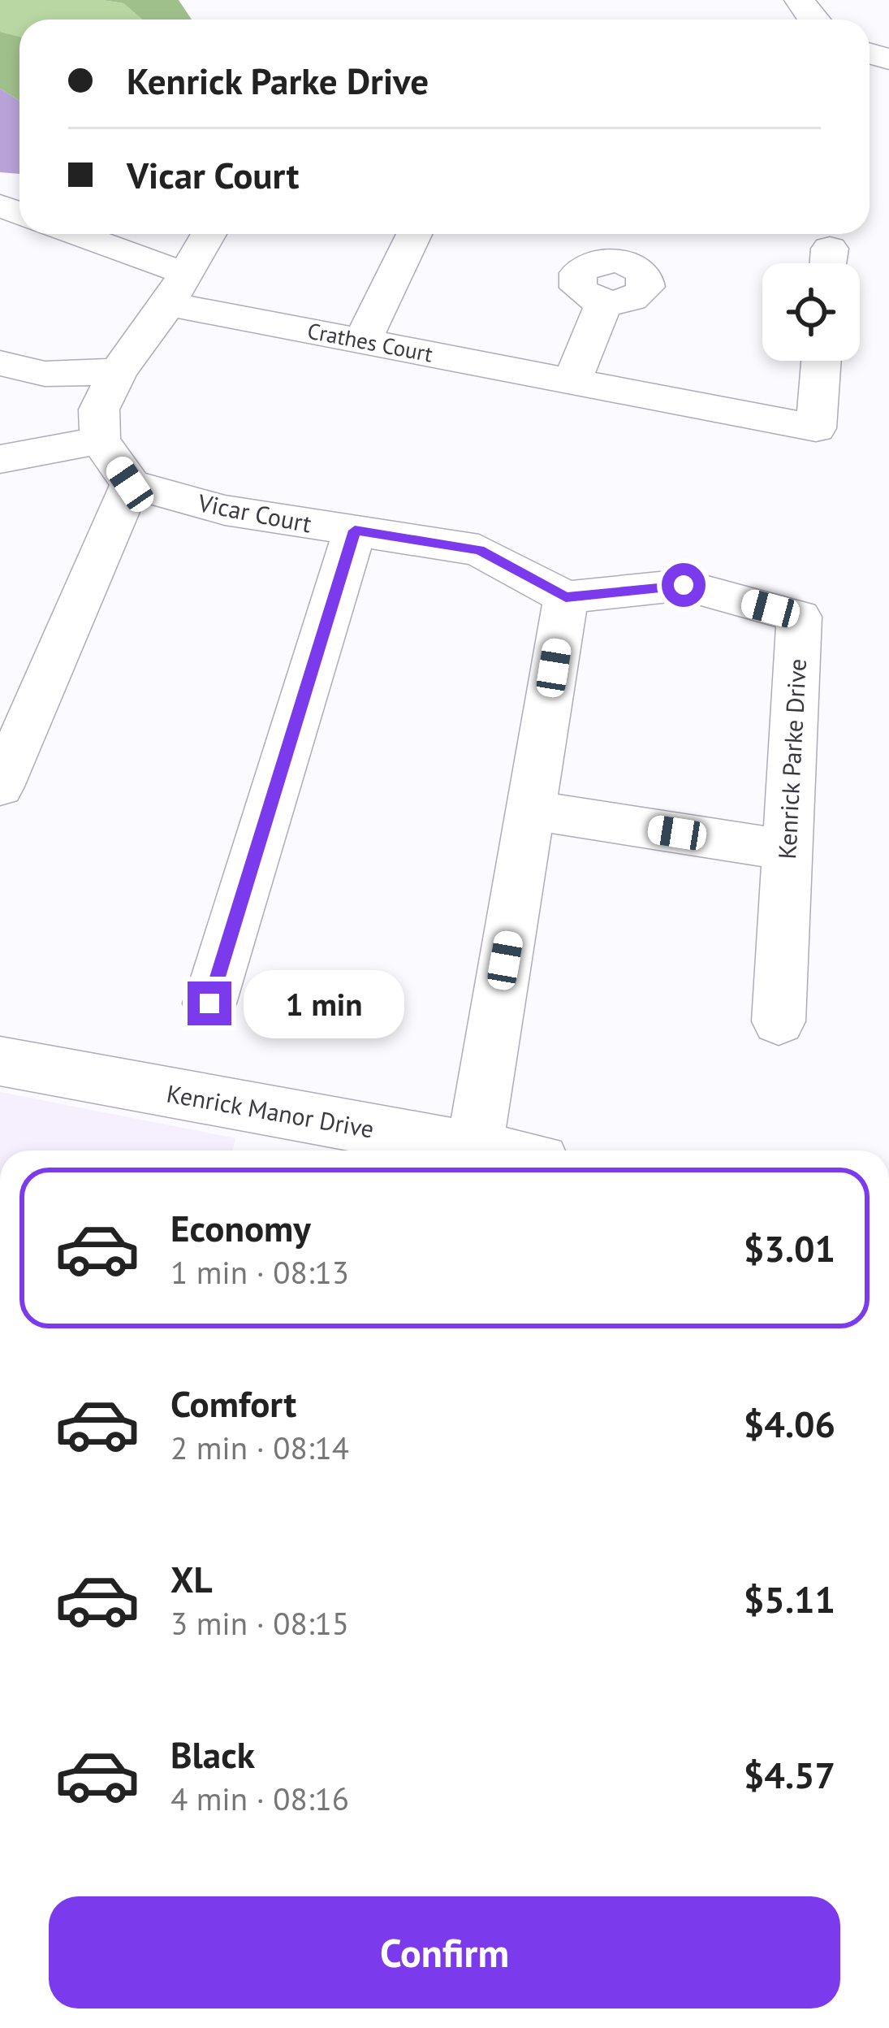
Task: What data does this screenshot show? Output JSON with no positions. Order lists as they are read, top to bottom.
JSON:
{
  "streets": {
    "street": [
      "Crathes Court",
      "Vicar Court",
      "Kenrick Parke Drive",
      "Kenrick Manor Drive"
    ]
  },
  "page": {
    "banner": ["Kenrick Parke Drive", "Vicar Court"],
    "bubble": "1 min",
    "list": [
      {
        "name": "Economy",
        "note": "1 min · 08:13",
        "value": "$3.01"
      },
      {
        "name": "Comfort",
        "note": "2 min · 08:14",
        "value": "$4.06"
      },
      {
        "name": "XL",
        "note": "3 min · 08:15",
        "value": "$5.11"
      },
      {
        "name": "Black",
        "note": "4 min · 08:16",
        "value": "$4.57"
      }
    ],
    "buttons": "Confirm"
  }
}
